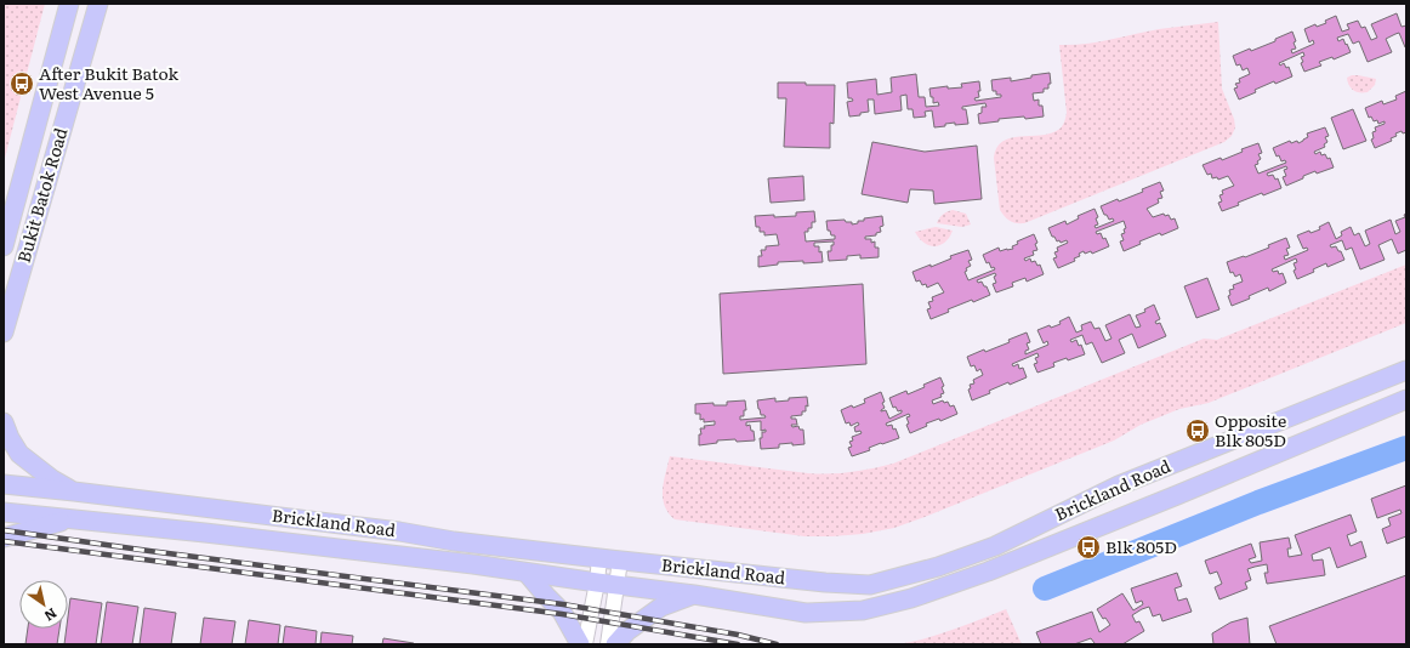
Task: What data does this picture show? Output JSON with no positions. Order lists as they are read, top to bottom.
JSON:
{
  "streets": {
    "main road": ["Bukit Batok Road", "Brickland Road"]
  },
  "places": {
    "bus stop": ["After Bukit Batok West Avenue 5", "Opposite Blk 805D", "Blk 805D"]
  },
  "north": "bottom right"
}
